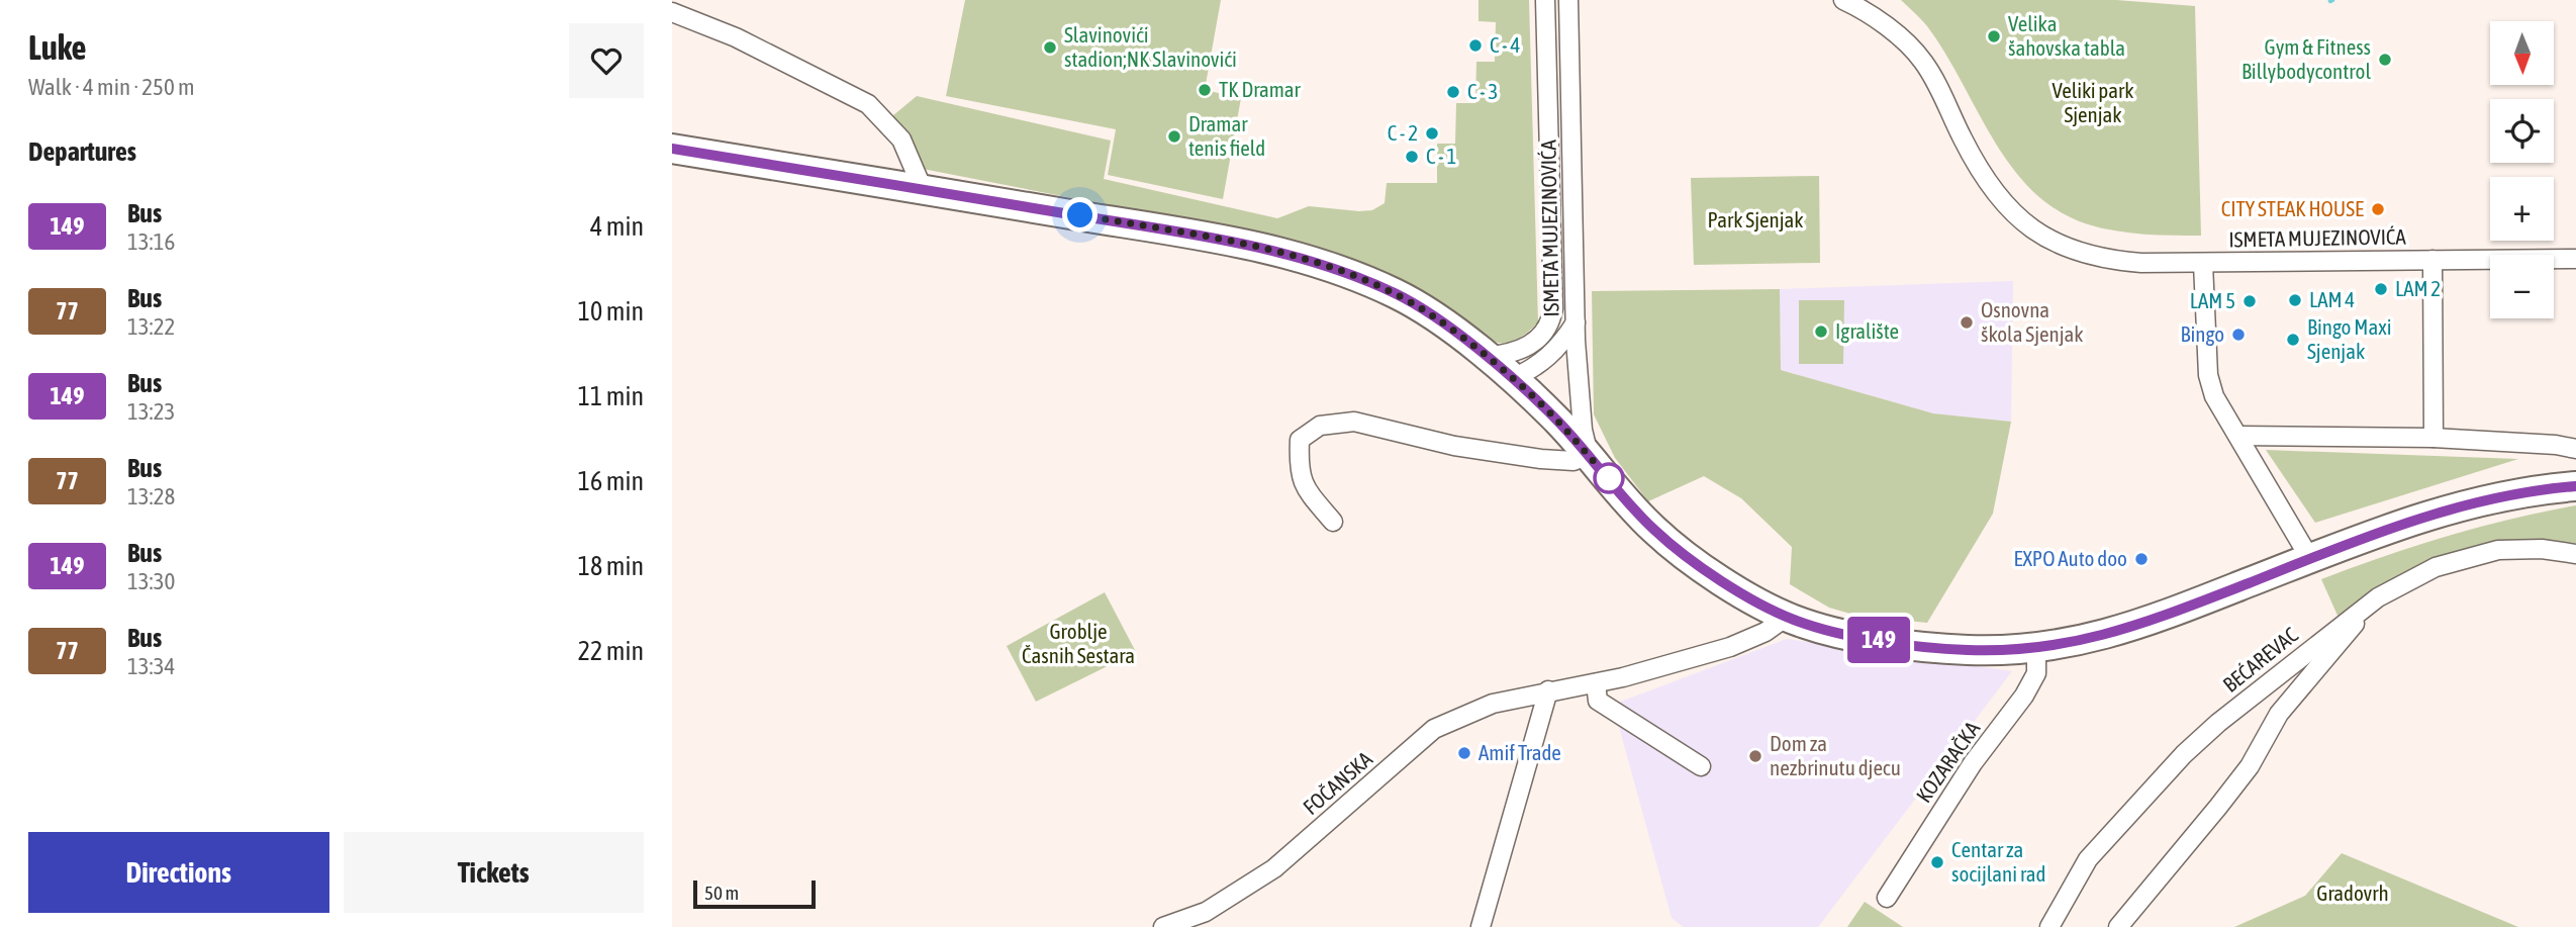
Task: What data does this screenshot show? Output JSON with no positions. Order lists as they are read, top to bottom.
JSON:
{
  "streets": {
    "street": [
      "ISMETA MUJEZINOVIĆA",
      "BEĆAREVAC",
      "KOZARAČKA",
      "FOČANSKA"
    ]
  },
  "parks": [
    "Veliki park Sjenjak",
    "Park Sjenjak",
    "Groblje Časnih Sestara",
    "Gradovrh"
  ],
  "places": [
    "Velika šahovska tabla",
    "C - 4",
    "Slavinovići stadion;NK Slavinovići",
    "Gym & Fitness Billybodycontrol",
    "TK Dramar",
    "C - 3",
    "C - 2",
    "Dramar tenis field",
    "C - 1",
    "CITY STEAK HOUSE",
    "LAM 2",
    "LAM 4",
    "LAM 5",
    "Osnovna škola Sjenjak",
    "Igralište",
    "Bingo",
    "Bingo Maxi Sjenjak",
    "EXPO Auto doo",
    "Amif Trade",
    "Dom za nezbrinutu djecu",
    "Centar za socijlani rad"
  ],
  "lines": ["bus line 149"],
  "scale_bar": "50 m",
  "north": "bottom",
  "page": {
    "heading": [
      ["Luke", "Walk · 4 min · 250 m"],
      "Departures"
    ],
    "on_map": "149",
    "map_buttons": ["+", "−"],
    "list": [
      {
        "mark": "149",
        "name": "Bus",
        "note": "13:16",
        "value": "4 min"
      },
      {
        "mark": "77",
        "name": "Bus",
        "note": "13:22",
        "value": "10 min"
      },
      {
        "mark": "149",
        "name": "Bus",
        "note": "13:23",
        "value": "11 min"
      },
      {
        "mark": "77",
        "name": "Bus",
        "note": "13:28",
        "value": "16 min"
      },
      {
        "mark": "149",
        "name": "Bus",
        "note": "13:30",
        "value": "18 min"
      },
      {
        "mark": "77",
        "name": "Bus",
        "note": "13:34",
        "value": "22 min"
      }
    ],
    "buttons": ["Directions", "Tickets"],
    "scale": "50 m"
  }
}
